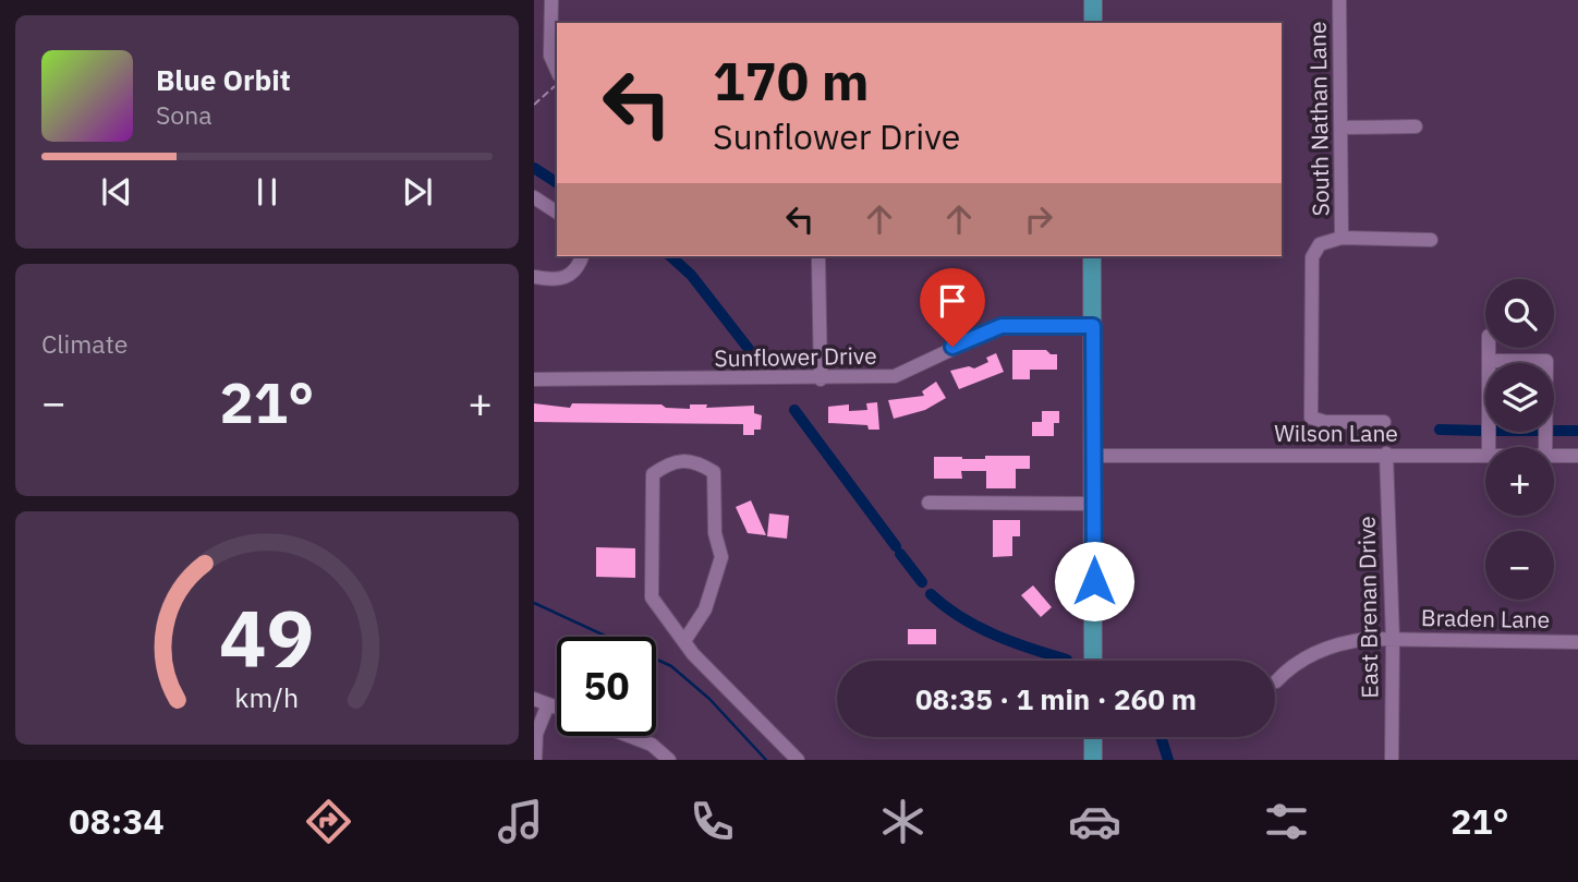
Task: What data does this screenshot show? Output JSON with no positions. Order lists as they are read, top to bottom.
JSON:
{
  "streets": {
    "street": [
      "South Nathan Lane",
      "Sunflower Drive",
      "Wilson Lane",
      "East Brenan Drive",
      "Braden Lane"
    ]
  },
  "crossings": [
    ["Wilson Lane", "East Brenan Drive"],
    ["East Brenan Drive", "Braden Lane"]
  ],
  "page": {
    "turn": ["170 m", "Sunflower Drive"],
    "song": ["Blue Orbit", "Sona"],
    "tile": "Climate",
    "map_buttons": ["+", "−"],
    "heat": ["−", "21°", "+"],
    "limit": "50",
    "trip": "08:35 · 1 min · 260 m",
    "tabs": ["08:34", "21°"],
    "gauge": ["49", "km/h"]
  }
}
